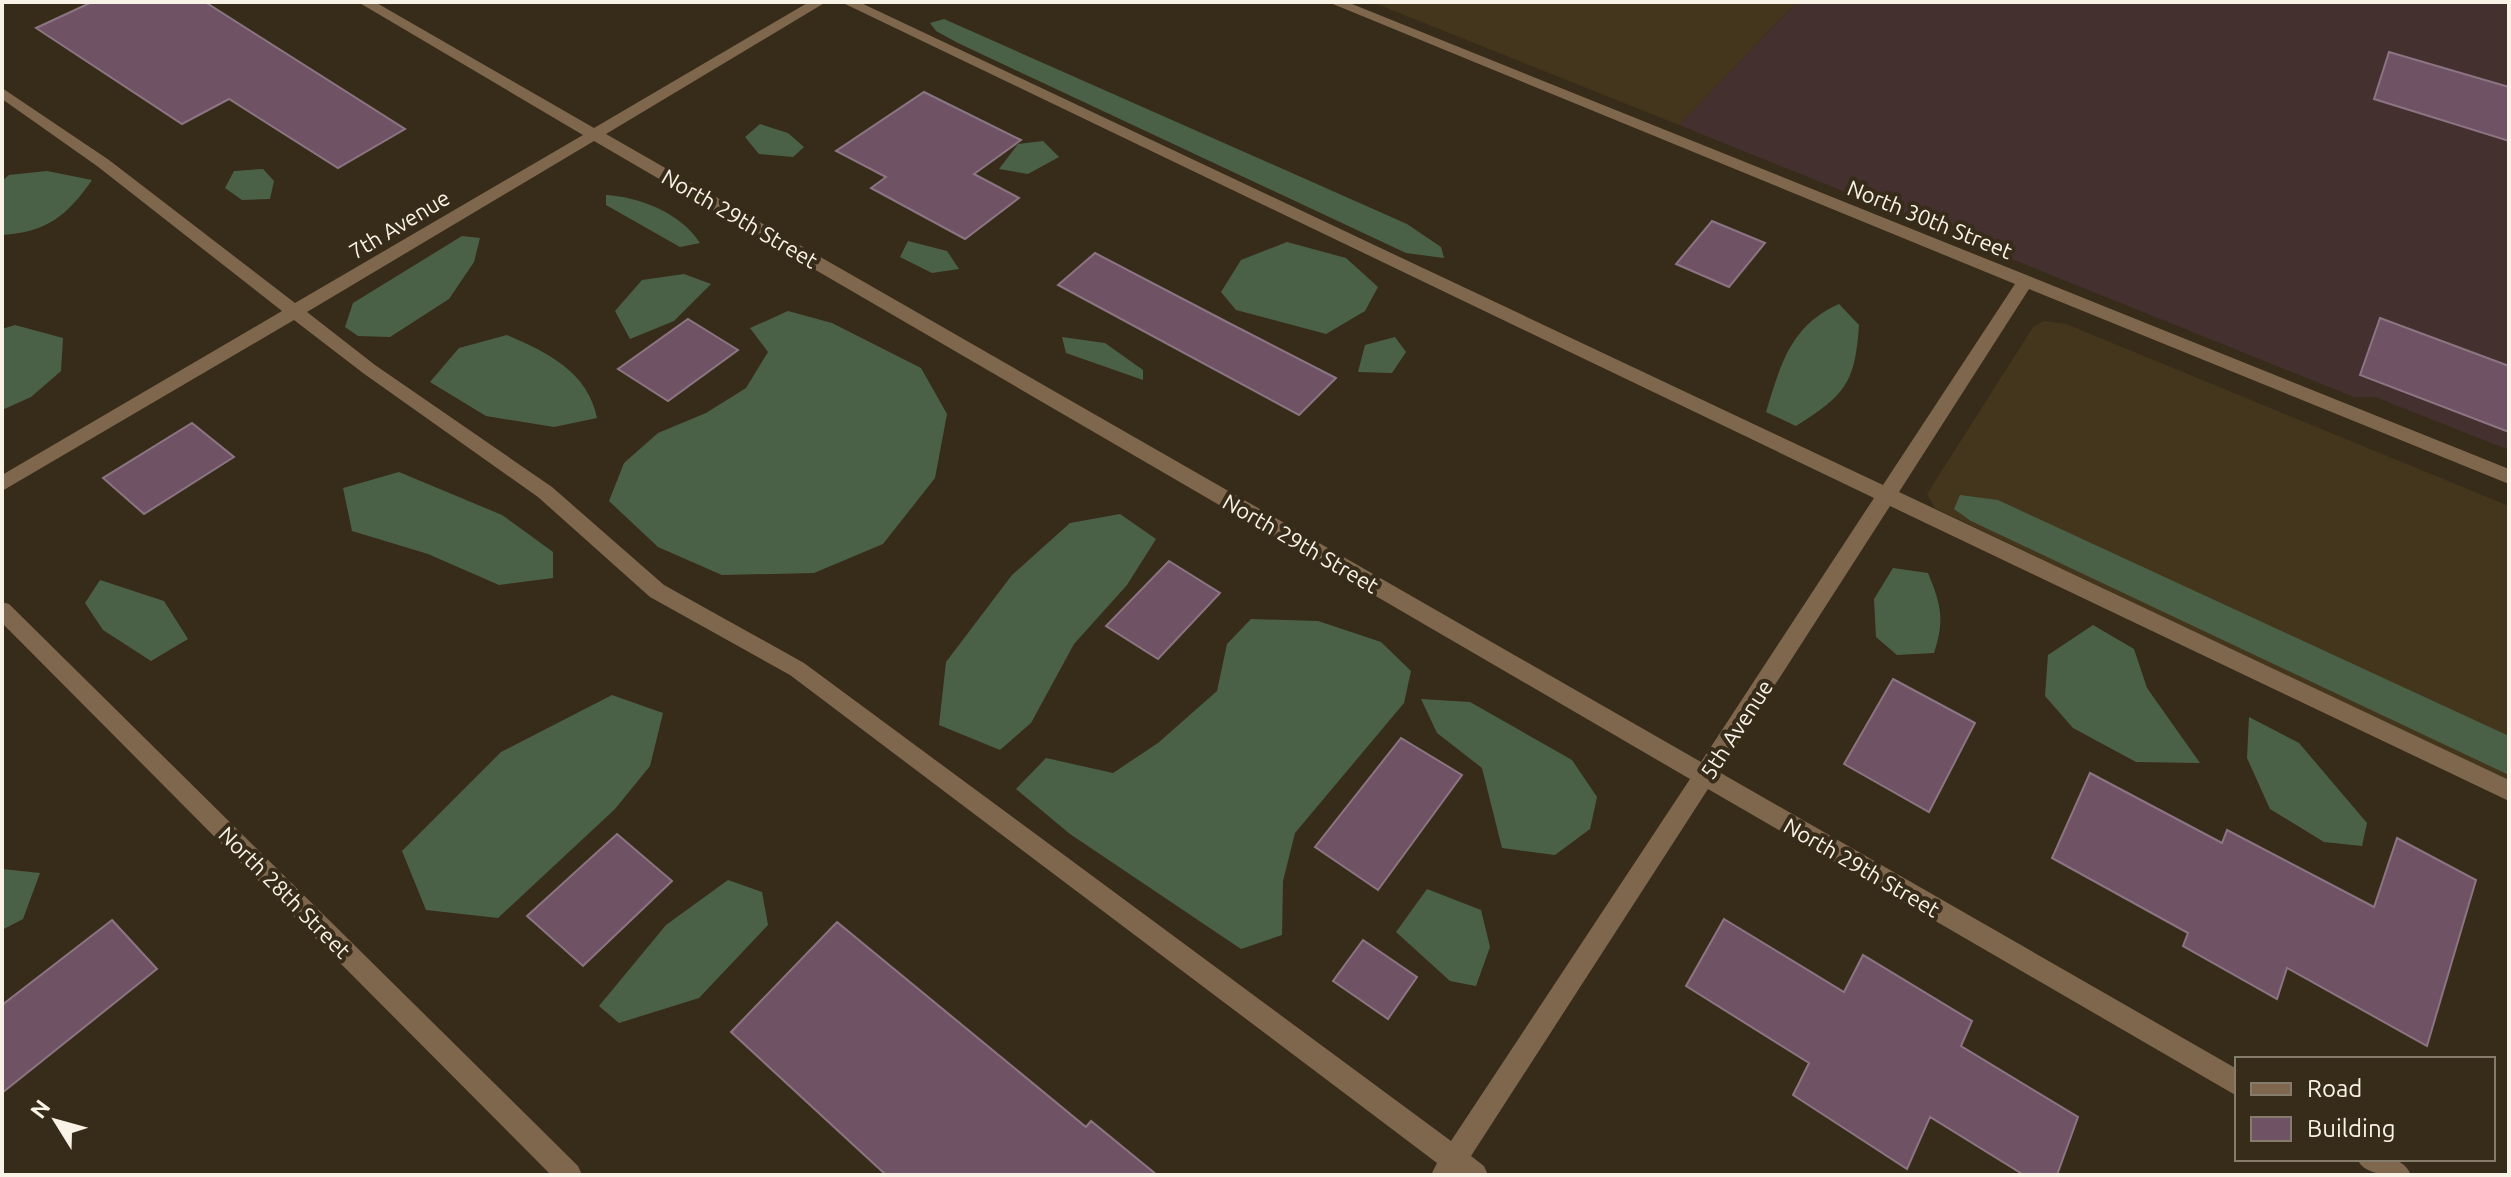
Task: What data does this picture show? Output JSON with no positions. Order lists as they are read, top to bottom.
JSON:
{
  "streets": {
    "street": [
      "North 29th Street",
      "North 30th Street",
      "7th Avenue",
      "5th Avenue",
      "North 28th Street"
    ]
  },
  "crossings": [
    ["North 29th Street", "7th Avenue"],
    ["North 29th Street", "5th Avenue"],
    ["North 30th Street", "5th Avenue"]
  ],
  "legend": ["Road", "Building"],
  "north": "top left"
}
